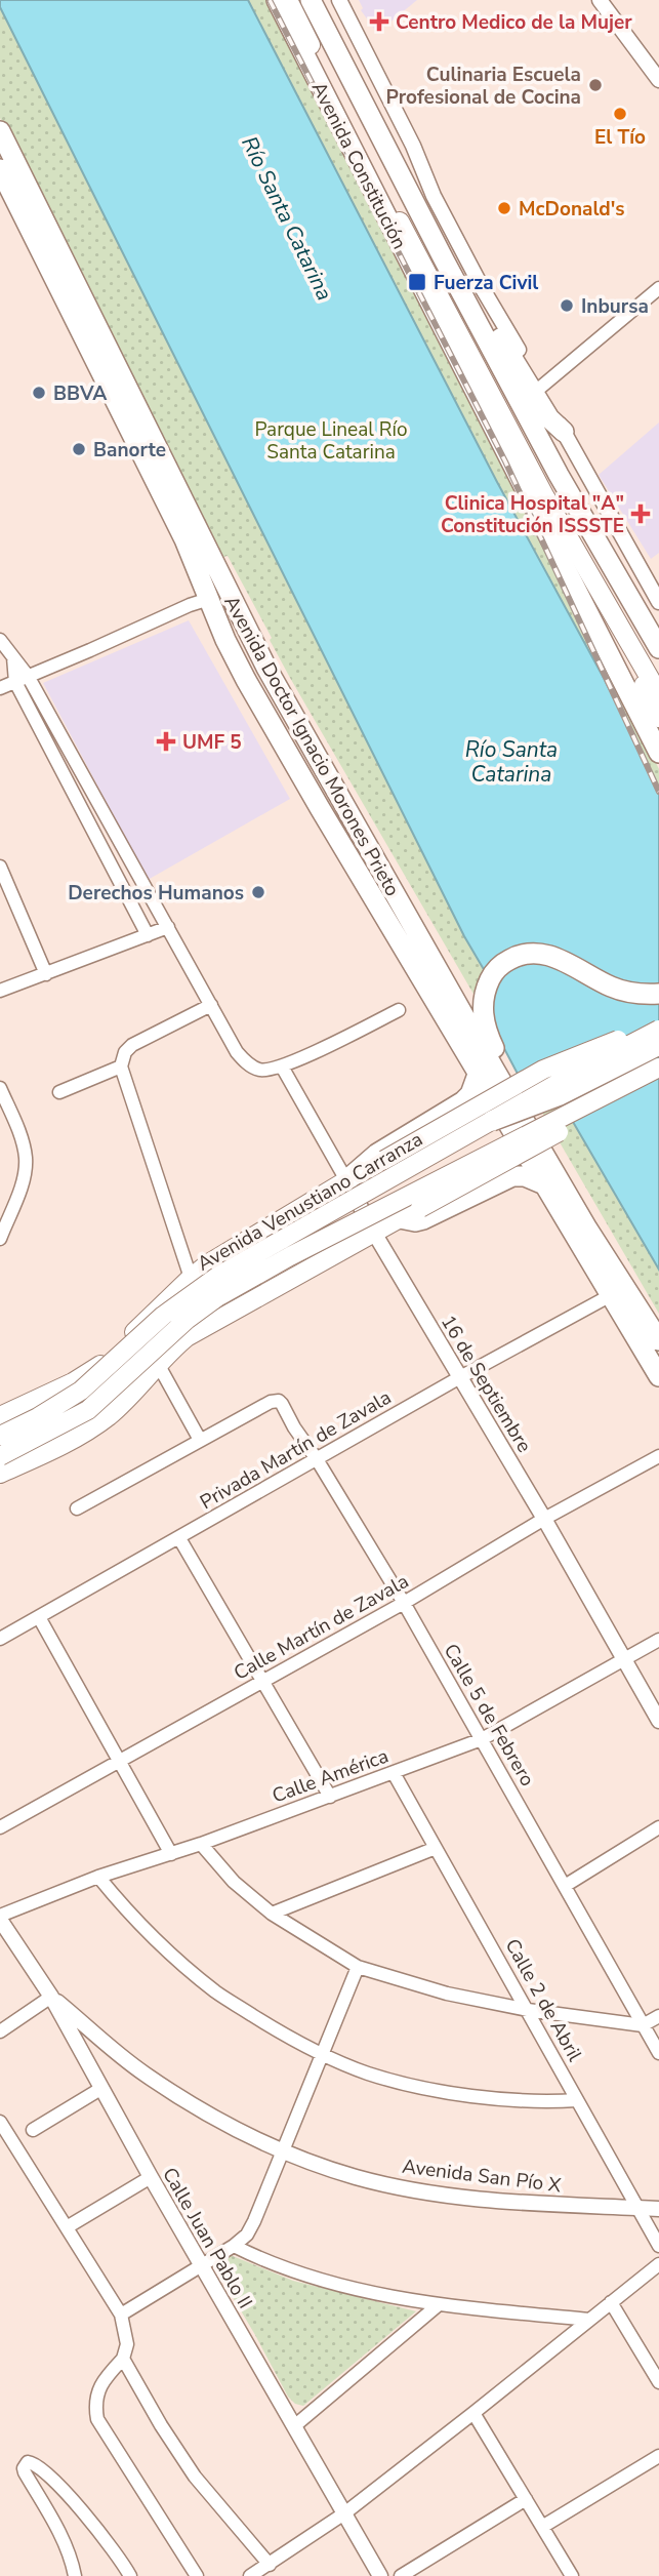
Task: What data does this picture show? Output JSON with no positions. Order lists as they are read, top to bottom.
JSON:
{
  "streets": {
    "highway": ["Avenida Constitución", "Avenida Doctor Ignacio Morones Prieto"],
    "main road": ["Avenida Venustiano Carranza"],
    "street": [
      "16 de Septiembre",
      "Privada Martín de Zavala",
      "Calle Martín de Zavala",
      "Calle 5 de Febrero",
      "Calle América",
      "Calle 2 de Abril",
      "Avenida San Pío X",
      "Calle Juan Pablo II"
    ]
  },
  "crossings": [
    ["Avenida Doctor Ignacio Morones Prieto", "Privada Martín de Zavala"],
    ["16 de Septiembre", "Privada Martín de Zavala"],
    ["16 de Septiembre", "Calle Martín de Zavala"],
    ["16 de Septiembre", "Calle América"],
    ["Privada Martín de Zavala", "Calle 5 de Febrero"],
    ["Calle Martín de Zavala", "Calle 5 de Febrero"],
    ["Calle 5 de Febrero", "Calle América"],
    ["Calle América", "Calle 2 de Abril"],
    ["Calle América", "Calle Juan Pablo II"],
    ["Calle 2 de Abril", "Avenida San Pío X"],
    ["Avenida San Pío X", "Calle Juan Pablo II"]
  ],
  "water": ["Río Santa Catarina"],
  "parks": ["Parque Lineal Río Santa Catarina"],
  "places": {
    "health": ["Centro Medico de la Mujer", "Clinica Hospital \"A\" Constitución ISSSTE", "UMF 5"],
    "other": [
      "Culinaria Escuela Profesional de Cocina",
      "El Tío",
      "McDonald's",
      "Inbursa",
      "BBVA",
      "Banorte",
      "Derechos Humanos"
    ],
    "transit": ["Fuerza Civil"]
  }
}
